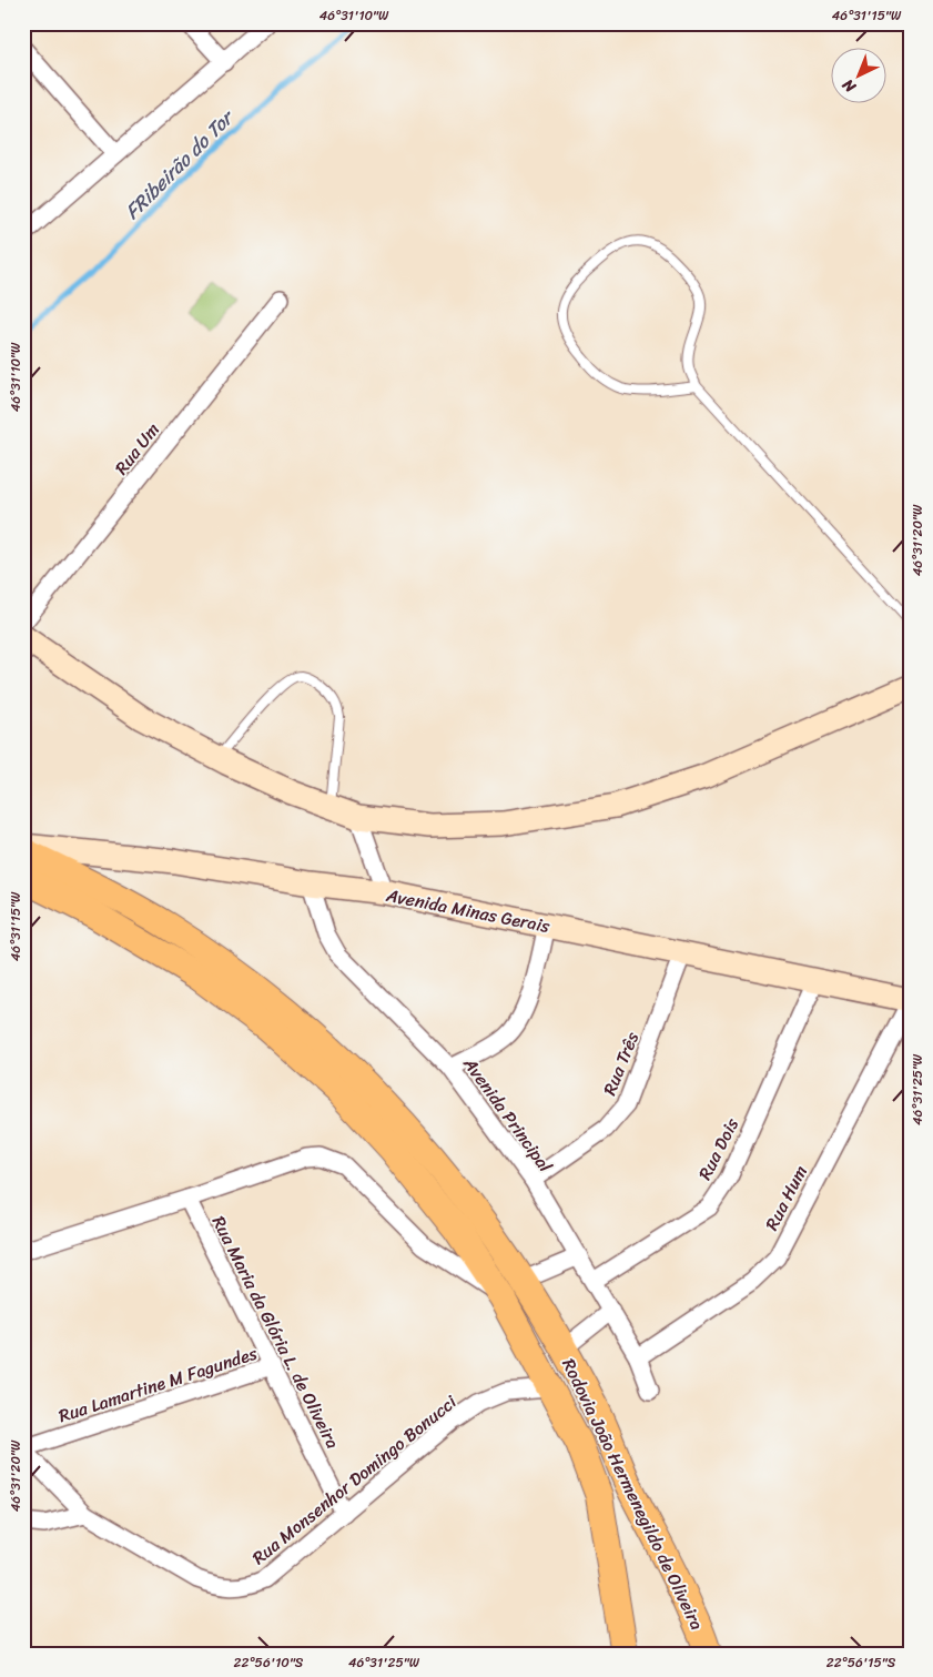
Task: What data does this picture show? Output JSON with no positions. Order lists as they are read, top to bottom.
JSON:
{
  "streets": {
    "main road": ["Rodovia João Hermenegildo de Oliveira"],
    "street": [
      "Rua Um",
      "Avenida Minas Gerais",
      "Rua Três",
      "Avenida Principal",
      "Rua Dois",
      "Rua Hum",
      "Rua Maria da Glória L. de Oliveira",
      "Rua Lamartine M Fagundes",
      "Rua Monsenhor Domingo Bonucci"
    ]
  },
  "crossings": [
    ["Avenida Minas Gerais", "Rua Três"],
    ["Avenida Minas Gerais", "Avenida Principal"],
    ["Avenida Minas Gerais", "Rua Dois"],
    ["Avenida Minas Gerais", "Rua Hum"],
    ["Rua Três", "Avenida Principal"],
    ["Avenida Principal", "Rua Dois"],
    ["Avenida Principal", "Rua Hum"],
    ["Rua Maria da Glória L. de Oliveira", "Rua Lamartine M Fagundes"],
    ["Rua Maria da Glória L. de Oliveira", "Rua Monsenhor Domingo Bonucci"],
    ["Rua Lamartine M Fagundes", "Rua Monsenhor Domingo Bonucci"],
    ["Rua Monsenhor Domingo Bonucci", "Rodovia João Hermenegildo de Oliveira"]
  ],
  "water": ["FRibeirão do Tor"],
  "north": "bottom left",
  "coordinates": [
    "46°31'10\"W",
    "46°31'15\"W",
    "46°31'20\"W",
    "46°31'25\"W",
    "22°56'10\"S",
    "22°56'15\"S"
  ]
}
